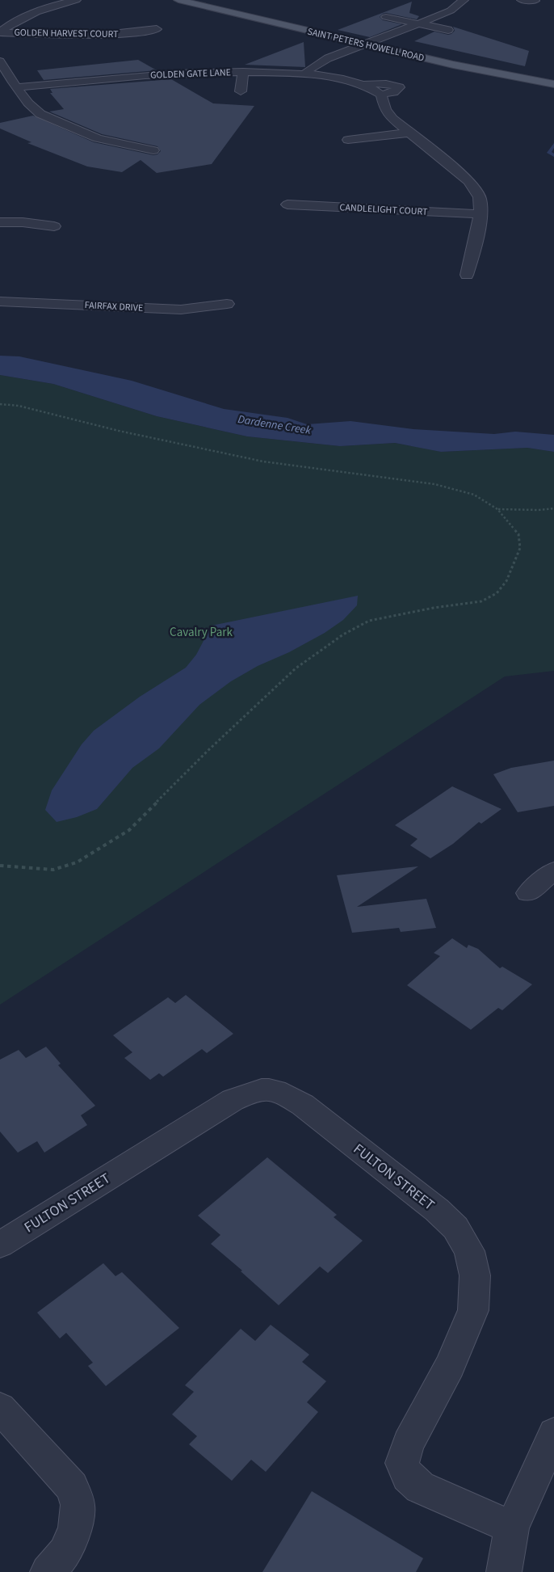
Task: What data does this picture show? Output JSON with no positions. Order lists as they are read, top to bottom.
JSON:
{
  "streets": {
    "main road": ["SAINT PETERS HOWELL ROAD"],
    "street": [
      "GOLDEN HARVEST COURT",
      "GOLDEN GATE LANE",
      "CANDLELIGHT COURT",
      "FAIRFAX DRIVE",
      "FULTON STREET"
    ]
  },
  "water": ["Dardenne Creek"],
  "parks": ["Cavalry Park"]
}
